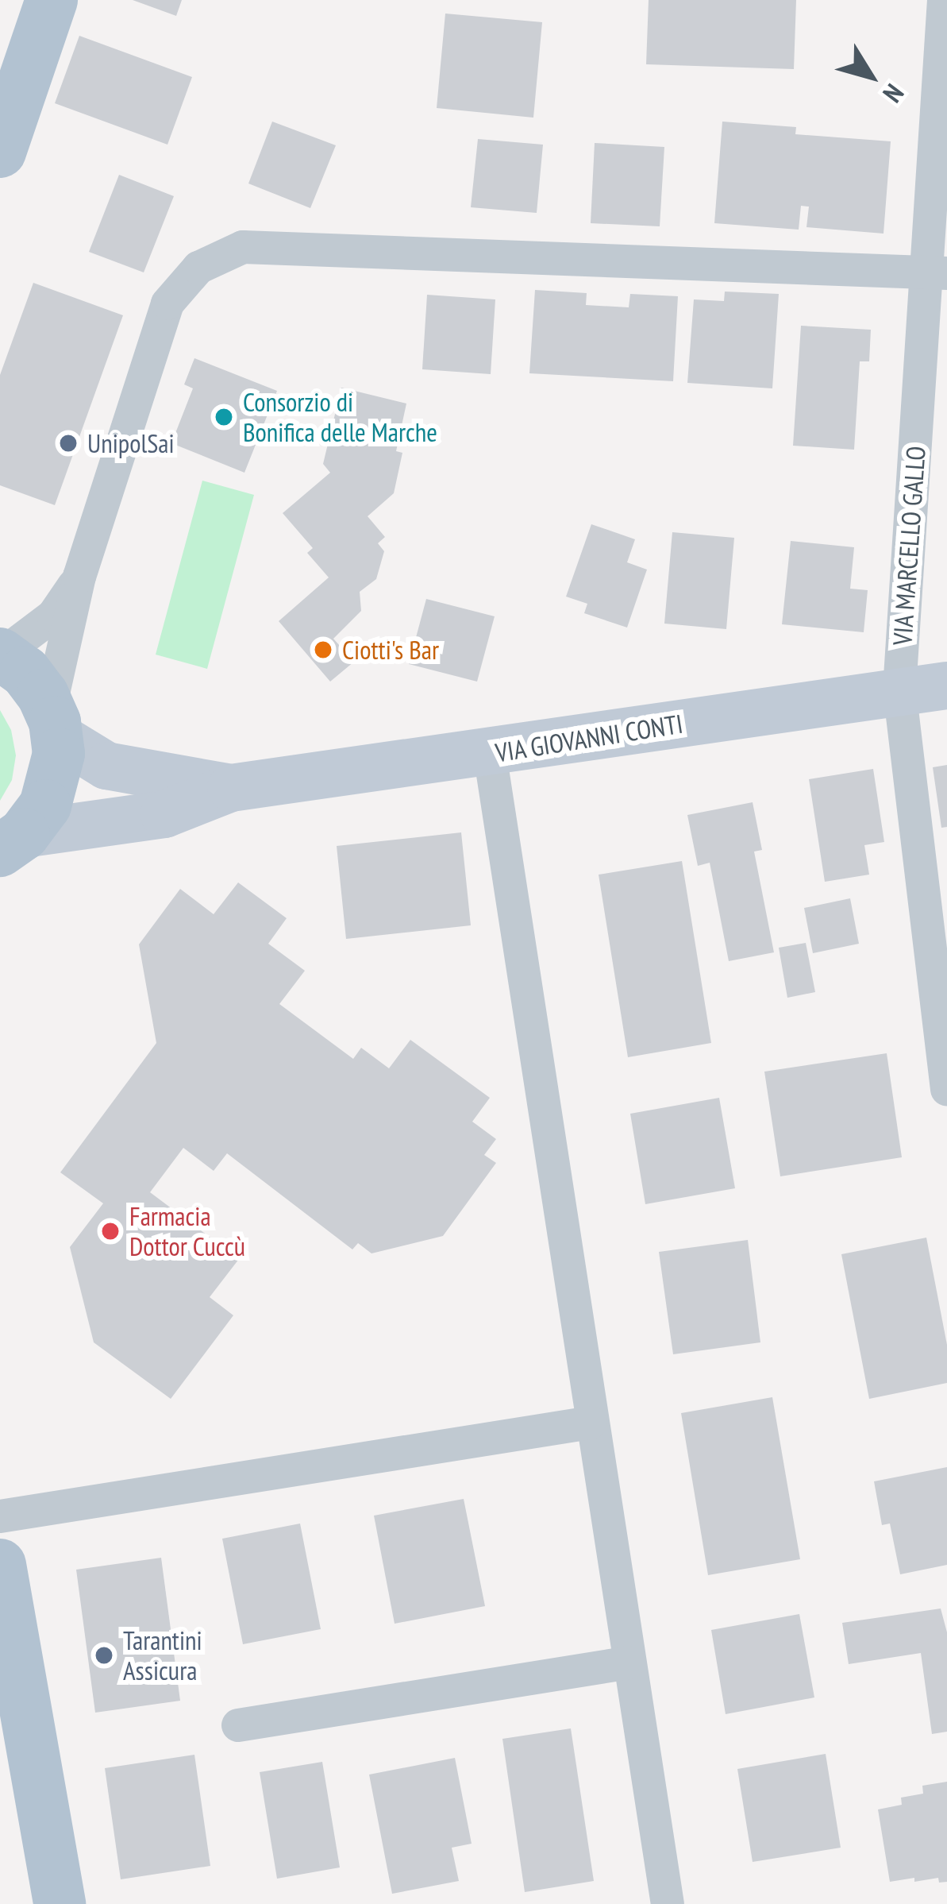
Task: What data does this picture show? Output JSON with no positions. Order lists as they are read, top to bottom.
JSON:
{
  "streets": {
    "main road": ["VIA GIOVANNI CONTI"],
    "street": ["VIA MARCELLO GALLO"]
  },
  "crossings": [
    ["VIA MARCELLO GALLO", "VIA GIOVANNI CONTI"]
  ],
  "places": [
    "Consorzio di Bonifica delle Marche",
    "UnipolSai",
    "Ciotti's Bar",
    "Farmacia Dottor Cuccù",
    "Tarantini Assicura"
  ],
  "north": "bottom right"
}
